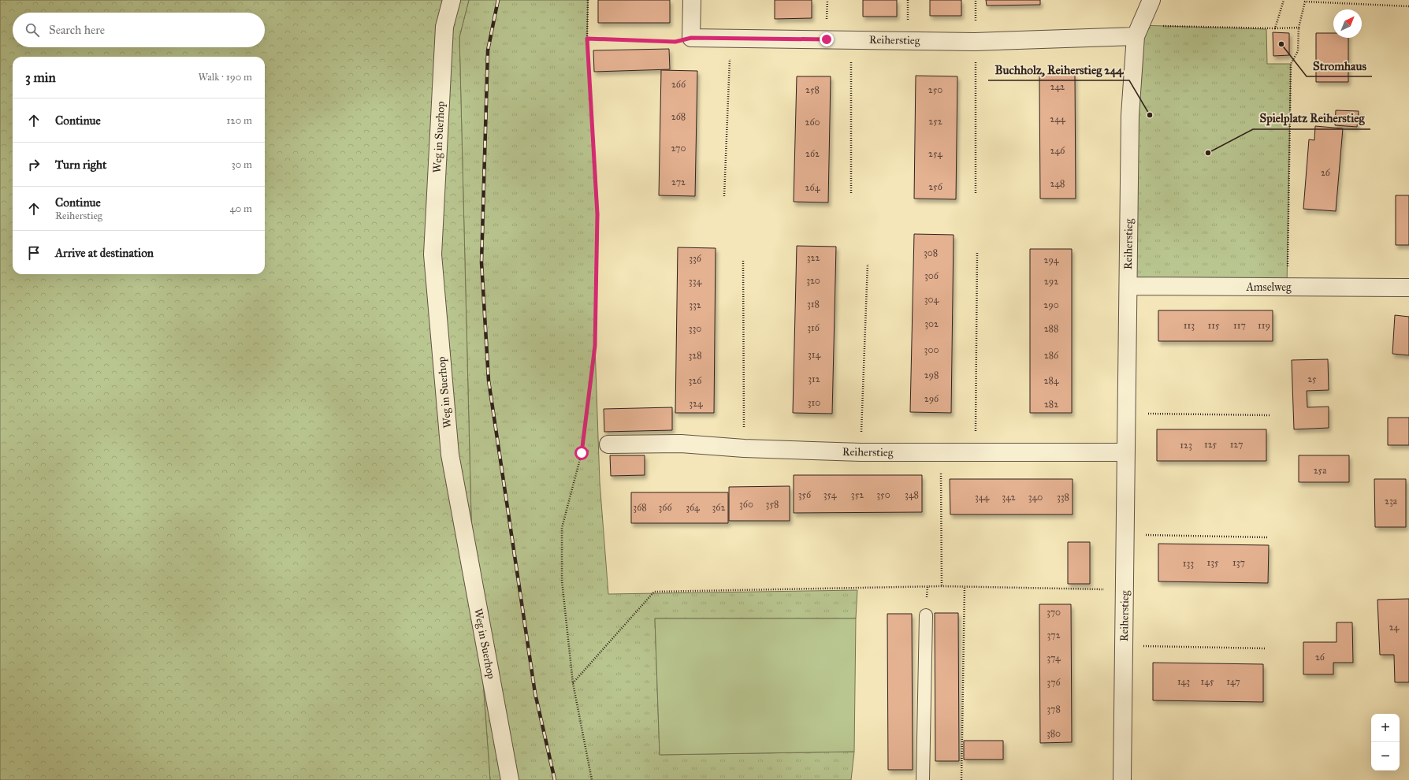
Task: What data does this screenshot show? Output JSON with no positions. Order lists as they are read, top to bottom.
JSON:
{
  "streets": {
    "street": ["Reiherstieg", "Weg in Suerhop", "Amselweg"]
  },
  "crossings": [
    ["Reiherstieg", "Amselweg"]
  ],
  "places": ["Stromhaus", "Buchholz, Reiherstieg 244", "Spielplatz Reiherstieg"],
  "house_numbers": [
    "266",
    "242",
    "258",
    "250",
    "268",
    "244",
    "252",
    "260",
    "270",
    "246",
    "262",
    "254",
    "26",
    "272",
    "248",
    "256",
    "264",
    "308",
    "322",
    "336",
    "294",
    "306",
    "320",
    "334",
    "292",
    "304",
    "318",
    "332",
    "290",
    "302",
    "113",
    "115",
    "117",
    "119",
    "316",
    "330",
    "288",
    "300",
    "314",
    "328",
    "286",
    "298",
    "312",
    "25",
    "326",
    "284",
    "296",
    "310",
    "324",
    "282",
    "125",
    "127",
    "123",
    "25a",
    "356",
    "354",
    "352",
    "350",
    "348",
    "344",
    "342",
    "340",
    "338",
    "23a",
    "360",
    "358",
    "368",
    "366",
    "364",
    "362",
    "135",
    "137",
    "133",
    "370",
    "24",
    "372",
    "26",
    "374",
    "143",
    "145",
    "147",
    "376",
    "378",
    "380"
  ],
  "north": "top right",
  "page": {
    "search": "Search here",
    "heading": ["3 min", "Walk · 190 m"],
    "list": [
      ["Continue", "120 m"],
      ["Turn right", "30 m"],
      ["Continue", "Reiherstieg", "40 m"],
      "Arrive at destination"
    ],
    "map_buttons": ["+", "−"]
  }
}
